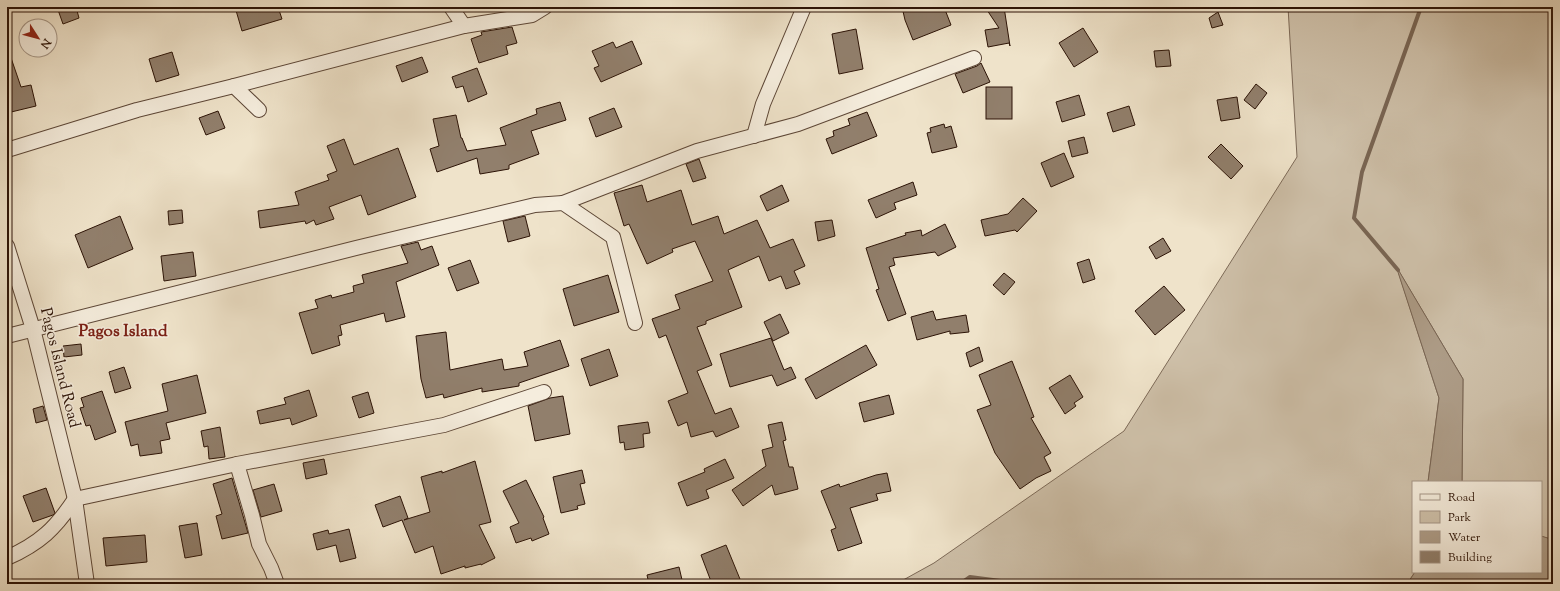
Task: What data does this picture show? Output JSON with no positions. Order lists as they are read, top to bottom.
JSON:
{
  "streets": {
    "street": ["Pagos Island Road"]
  },
  "districts": ["Pagos Island"],
  "legend": [
    "Road",
    "Park",
    "Water",
    "Building"
  ],
  "north": "bottom right"
}
